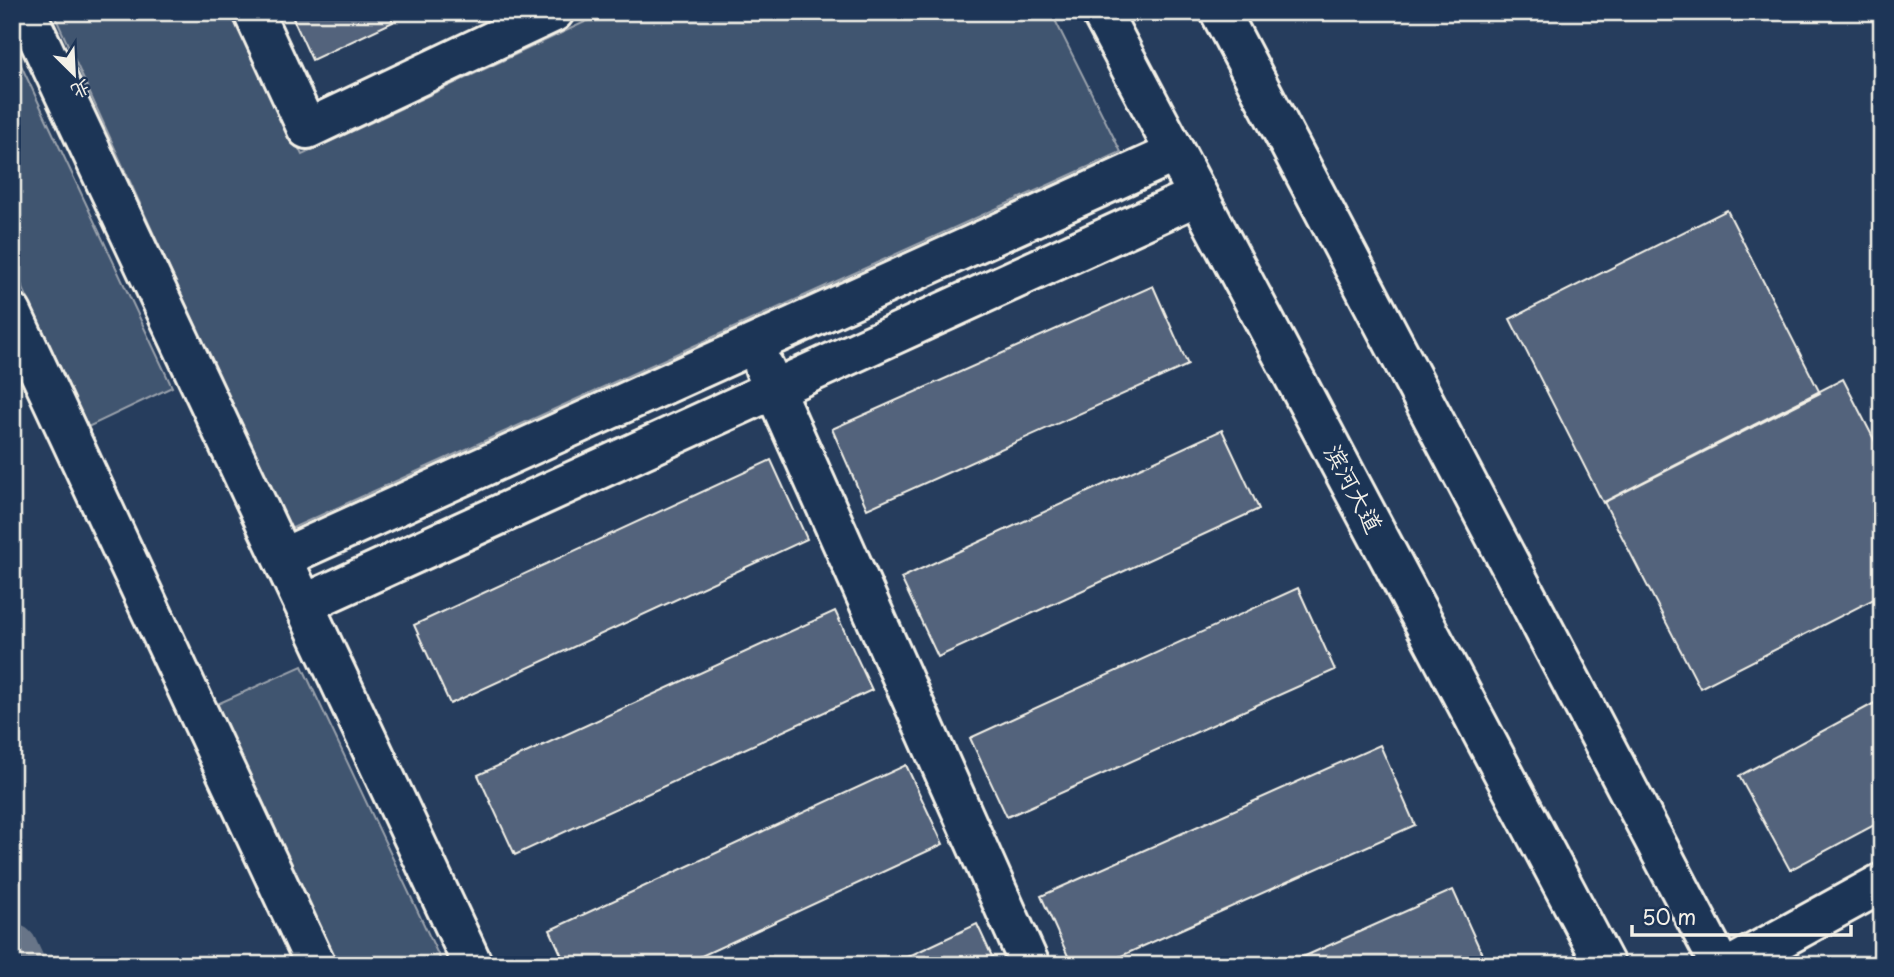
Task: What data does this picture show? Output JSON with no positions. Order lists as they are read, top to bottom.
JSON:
{
  "streets": {
    "street": ["滨河大道"]
  },
  "scale_bar": "50 m",
  "north": "bottom right"
}
